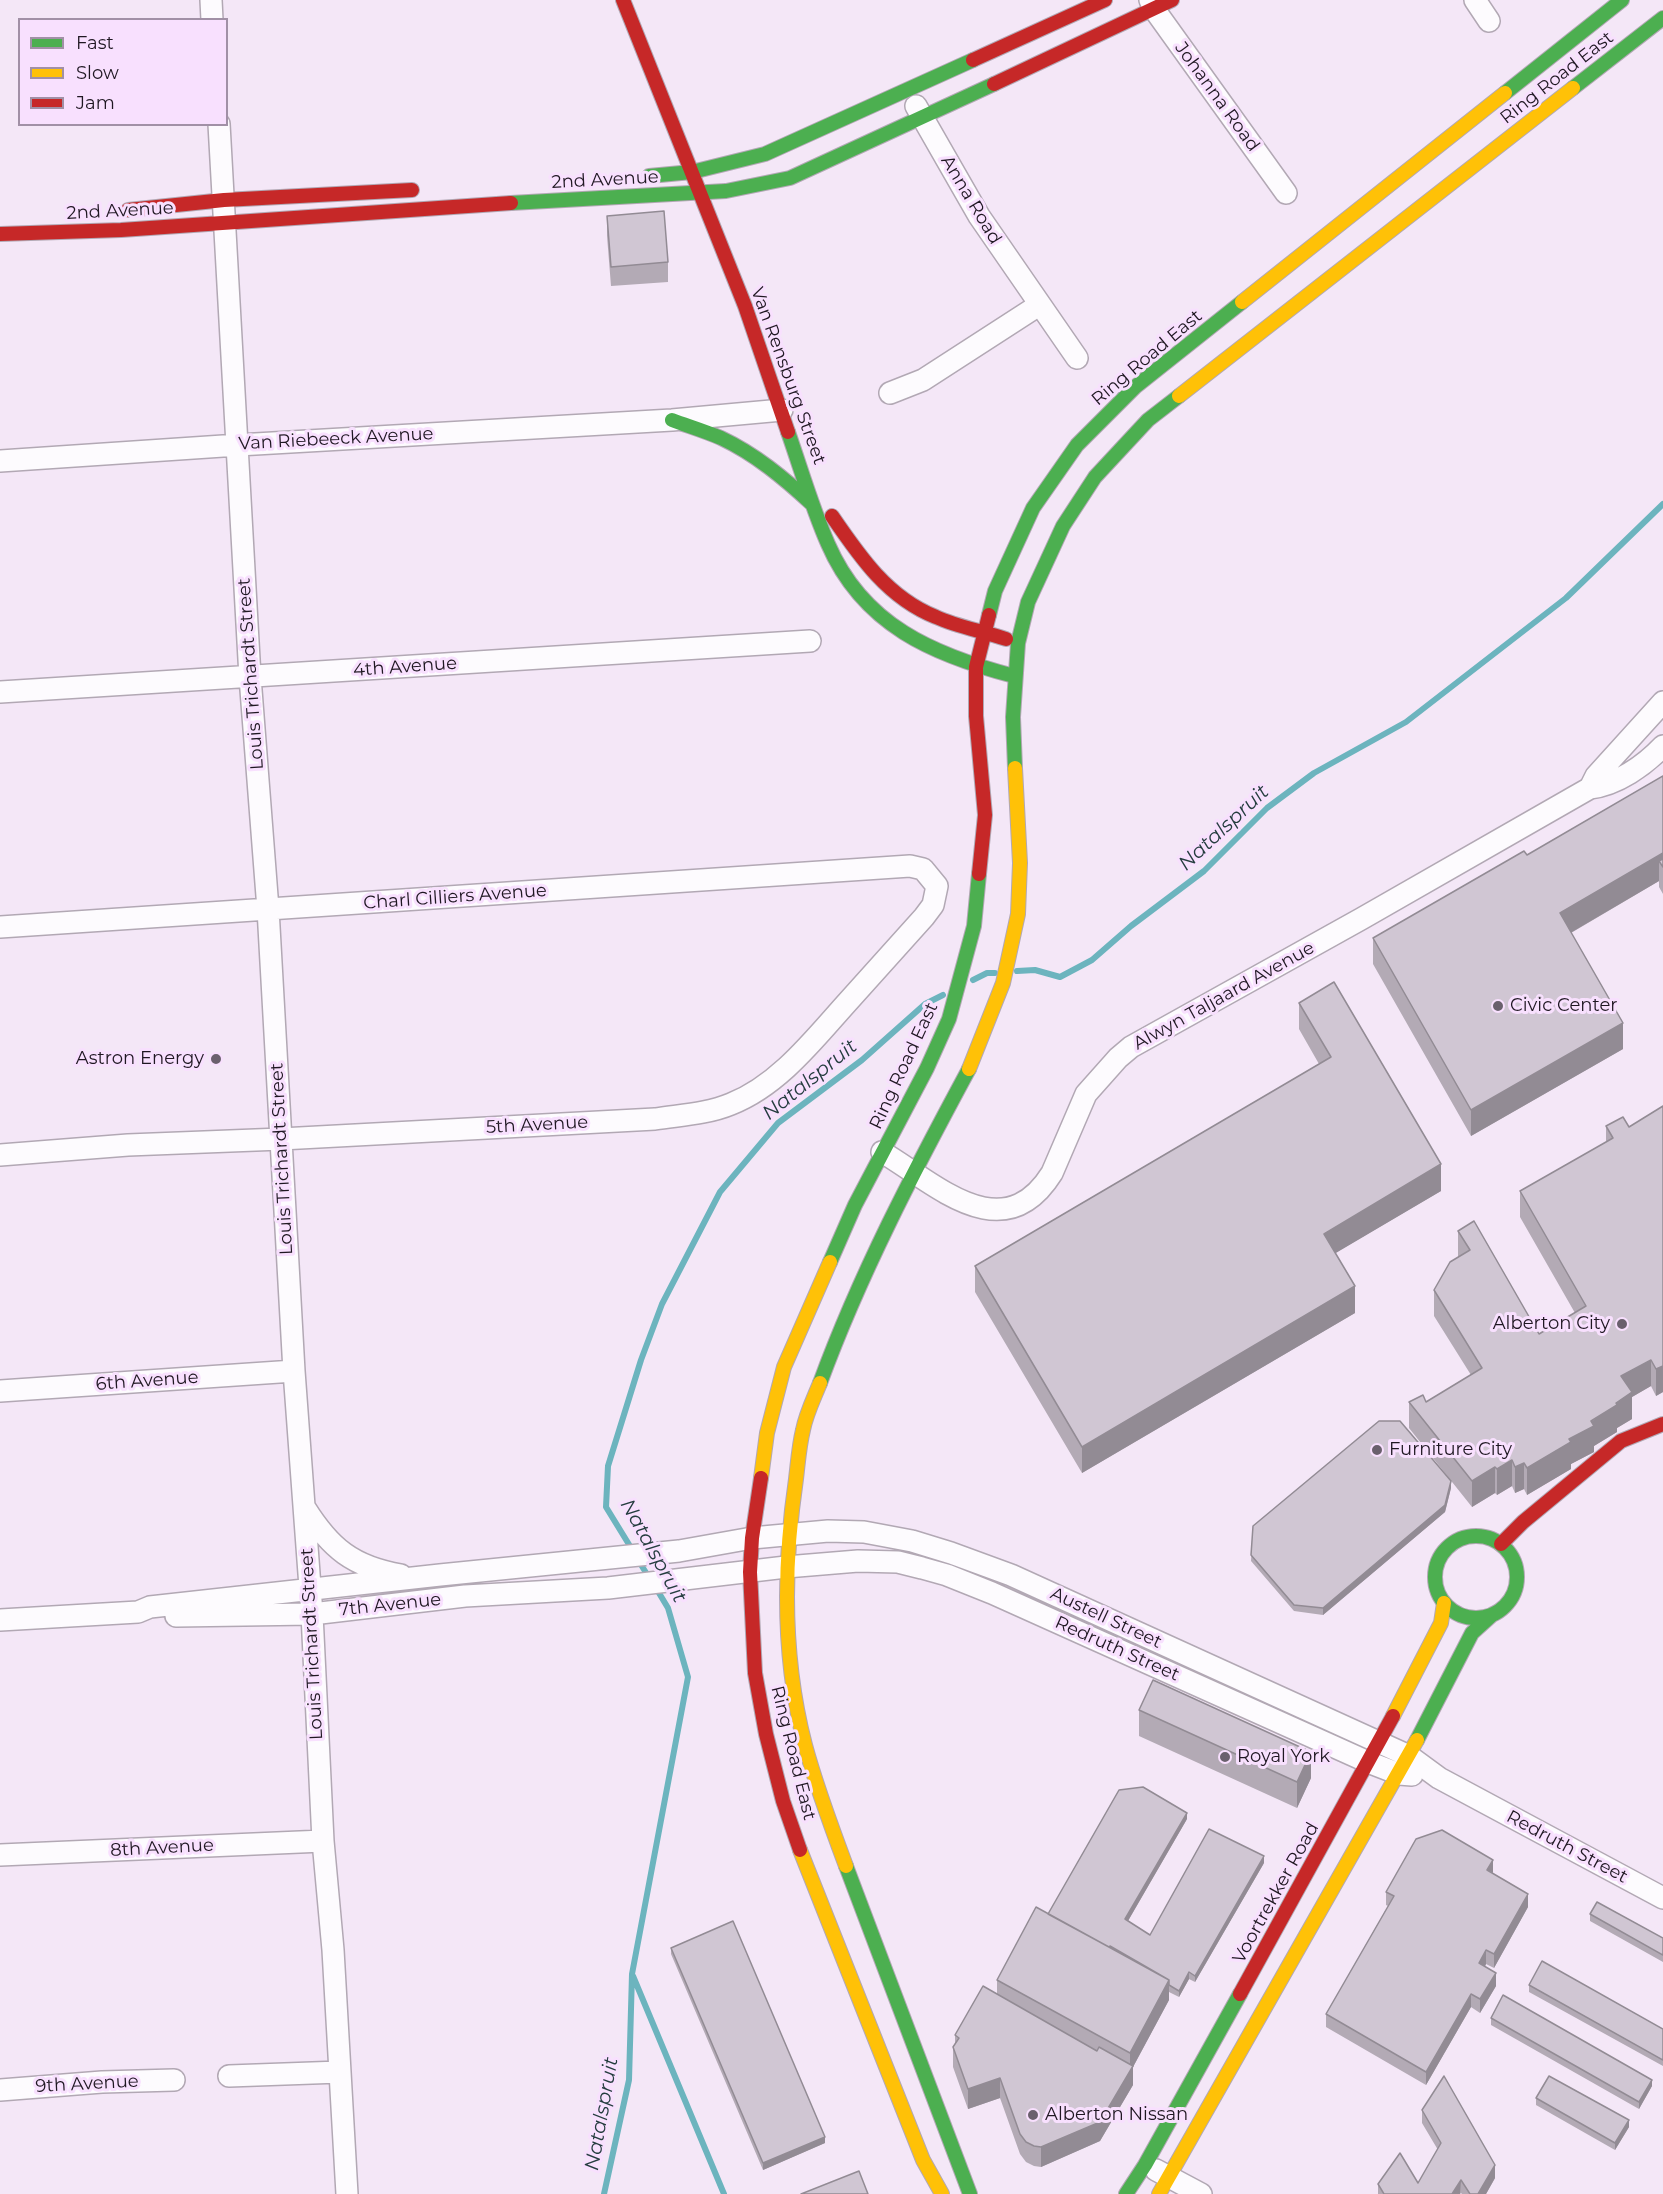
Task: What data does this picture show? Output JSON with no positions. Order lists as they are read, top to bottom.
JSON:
{
  "streets": {
    "main road": [
      "Ring Road East",
      "2nd Avenue",
      "Van Rensburg Street",
      "Voortrekker Road"
    ],
    "street": [
      "Johanna Road",
      "Anna Road",
      "Van Riebeeck Avenue",
      "4th Avenue",
      "Louis Trichardt Street",
      "Charl Cilliers Avenue",
      "Alwyn Taljaard Avenue",
      "5th Avenue",
      "6th Avenue",
      "7th Avenue",
      "Austell Street",
      "Redruth Street",
      "8th Avenue",
      "9th Avenue"
    ]
  },
  "crossings": [
    ["Ring Road East", "Van Rensburg Street"],
    ["Ring Road East", "Alwyn Taljaard Avenue"],
    ["Ring Road East", "Austell Street"],
    ["Ring Road East", "Redruth Street"],
    ["Johanna Road", "2nd Avenue"],
    ["2nd Avenue", "Anna Road"],
    ["2nd Avenue", "Van Rensburg Street"],
    ["2nd Avenue", "Louis Trichardt Street"],
    ["Van Rensburg Street", "Van Riebeeck Avenue"],
    ["Van Riebeeck Avenue", "Louis Trichardt Street"],
    ["4th Avenue", "Louis Trichardt Street"],
    ["Louis Trichardt Street", "Charl Cilliers Avenue"],
    ["Louis Trichardt Street", "5th Avenue"],
    ["Louis Trichardt Street", "6th Avenue"],
    ["Louis Trichardt Street", "7th Avenue"],
    ["Louis Trichardt Street", "8th Avenue"],
    ["Charl Cilliers Avenue", "5th Avenue"],
    ["7th Avenue", "Austell Street"],
    ["7th Avenue", "Redruth Street"],
    ["Austell Street", "Redruth Street"],
    ["Austell Street", "Voortrekker Road"],
    ["Redruth Street", "Voortrekker Road"]
  ],
  "water": ["Natalspruit"],
  "places": [
    "Civic Center",
    "Astron Energy",
    "Alberton City",
    "Furniture City",
    "Royal York",
    "Alberton Nissan"
  ],
  "legend": ["Fast", "Slow", "Jam"]
}
